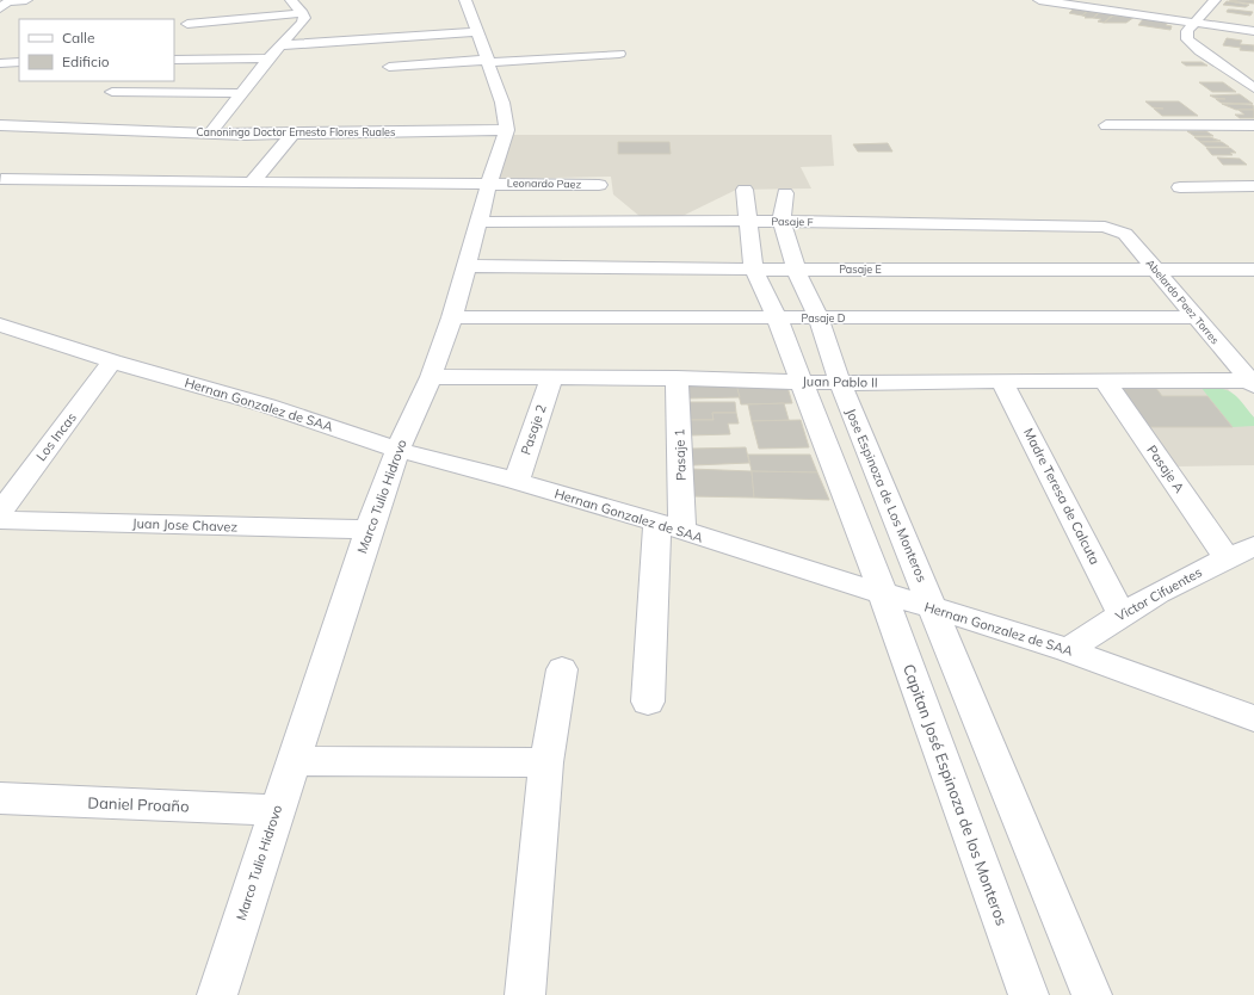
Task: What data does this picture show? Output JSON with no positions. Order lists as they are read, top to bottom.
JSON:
{
  "streets": {
    "street": [
      "Canoningo Doctor Ernesto Flores Ruales",
      "Leonardo Paez",
      "Pasaje F",
      "Pasaje E",
      "Abelardo Paez Torres",
      "Pasaje D",
      "Juan Pablo II",
      "Hernan Gonzalez de SAA",
      "Pasaje 2",
      "Los Incas",
      "Pasaje 1",
      "Pasaje A",
      "Jose Espinoza de Los Monteros",
      "Marco Tulio Hidrovo",
      "Madre Teresa de Calcuta",
      "Juan Jose Chavez",
      "Victor Cifuentes",
      "Capitan José Espinoza de los Monteros",
      "Daniel Proaño"
    ]
  },
  "crossings": [
    ["Canoningo Doctor Ernesto Flores Ruales", "Marco Tulio Hidrovo"],
    ["Leonardo Paez", "Marco Tulio Hidrovo"],
    ["Pasaje F", "Abelardo Paez Torres"],
    ["Pasaje F", "Jose Espinoza de Los Monteros"],
    ["Pasaje F", "Marco Tulio Hidrovo"],
    ["Pasaje E", "Abelardo Paez Torres"],
    ["Pasaje E", "Jose Espinoza de Los Monteros"],
    ["Pasaje E", "Marco Tulio Hidrovo"],
    ["Abelardo Paez Torres", "Pasaje D"],
    ["Abelardo Paez Torres", "Juan Pablo II"],
    ["Pasaje D", "Jose Espinoza de Los Monteros"],
    ["Pasaje D", "Marco Tulio Hidrovo"],
    ["Juan Pablo II", "Pasaje 2"],
    ["Juan Pablo II", "Pasaje 1"],
    ["Juan Pablo II", "Pasaje A"],
    ["Juan Pablo II", "Jose Espinoza de Los Monteros"],
    ["Juan Pablo II", "Marco Tulio Hidrovo"],
    ["Juan Pablo II", "Madre Teresa de Calcuta"],
    ["Hernan Gonzalez de SAA", "Pasaje 2"],
    ["Hernan Gonzalez de SAA", "Los Incas"],
    ["Hernan Gonzalez de SAA", "Pasaje 1"],
    ["Hernan Gonzalez de SAA", "Jose Espinoza de Los Monteros"],
    ["Hernan Gonzalez de SAA", "Marco Tulio Hidrovo"],
    ["Hernan Gonzalez de SAA", "Victor Cifuentes"],
    ["Hernan Gonzalez de SAA", "Capitan José Espinoza de los Monteros"],
    ["Pasaje A", "Victor Cifuentes"],
    ["Marco Tulio Hidrovo", "Juan Jose Chavez"],
    ["Marco Tulio Hidrovo", "Daniel Proaño"],
    ["Madre Teresa de Calcuta", "Victor Cifuentes"]
  ],
  "legend": ["Calle", "Edificio"]
}
